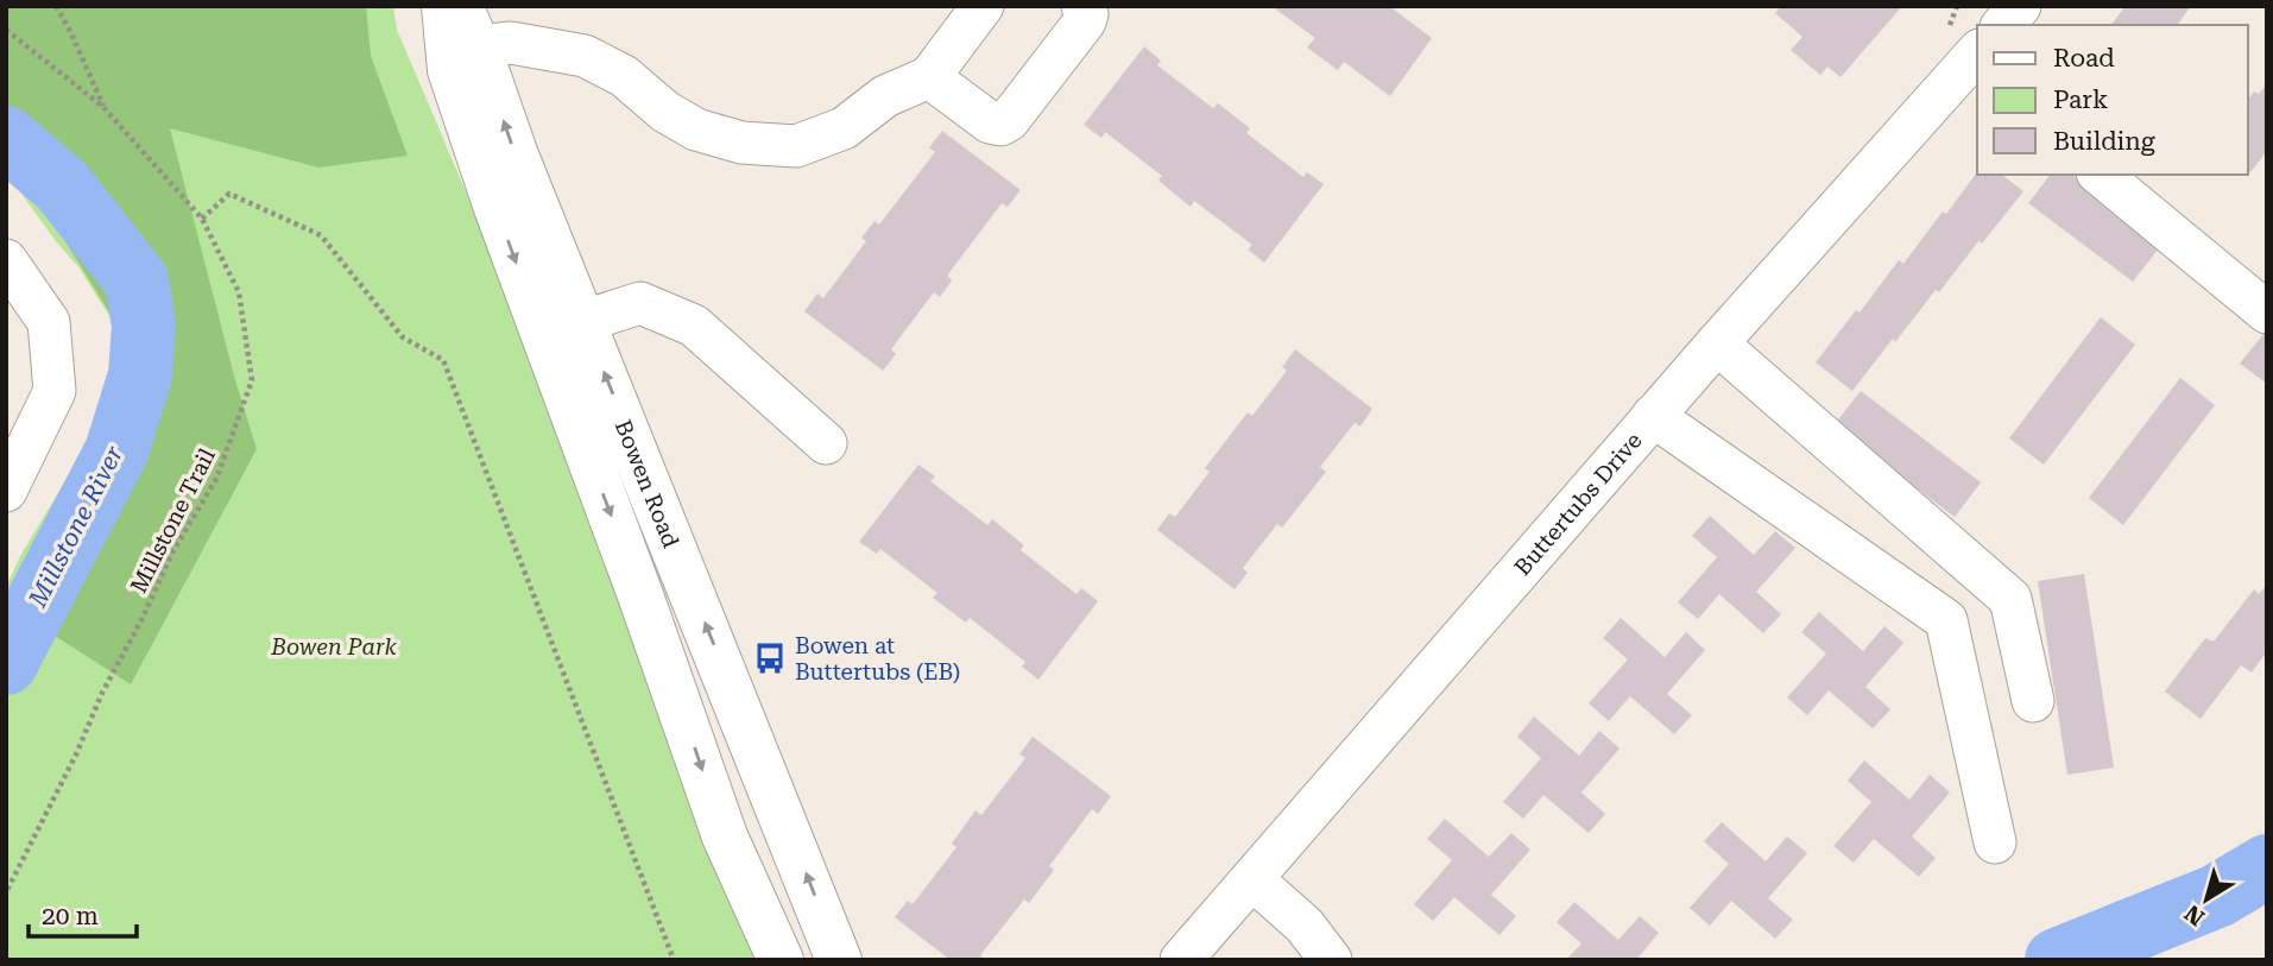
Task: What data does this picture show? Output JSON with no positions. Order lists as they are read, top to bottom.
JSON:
{
  "streets": {
    "main road": ["Bowen Road"],
    "street": ["Buttertubs Drive"],
    "path": ["Millstone Trail"]
  },
  "water": ["Millstone River"],
  "parks": ["Bowen Park"],
  "places": {
    "bus stop": ["Bowen at Buttertubs (EB)"]
  },
  "legend": ["Road", "Park", "Building"],
  "scale_bar": "20 m",
  "north": "bottom left"
}
